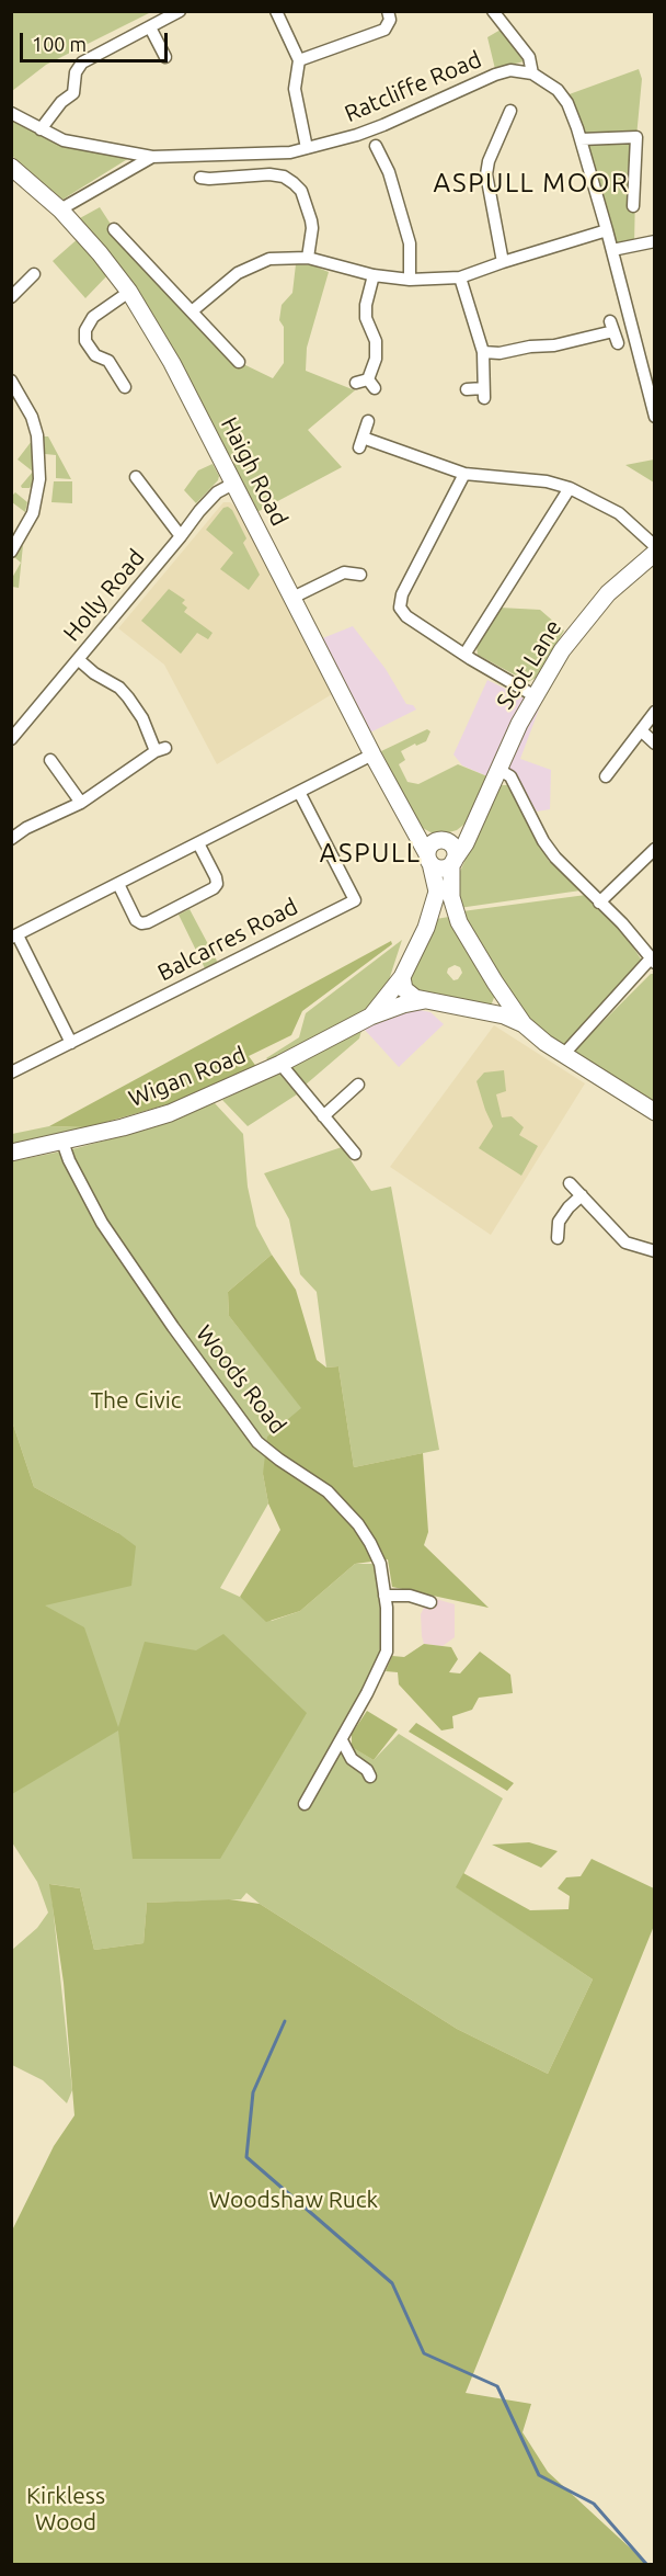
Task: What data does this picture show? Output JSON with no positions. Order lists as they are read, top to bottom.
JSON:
{
  "streets": {
    "main road": ["Haigh Road", "Scot Lane", "Wigan Road"],
    "street": [
      "Ratcliffe Road",
      "Holly Road",
      "Balcarres Road",
      "Woods Road"
    ]
  },
  "crossings": [
    ["Ratcliffe Road", "Haigh Road"],
    ["Haigh Road", "Holly Road"],
    ["Haigh Road", "Scot Lane"],
    ["Haigh Road", "Wigan Road"],
    ["Wigan Road", "Woods Road"]
  ],
  "districts": ["ASPULL MOOR", "ASPULL"],
  "parks": ["The Civic", "Woodshaw Ruck", "Kirkless Wood"],
  "scale_bar": "100 m"
}
